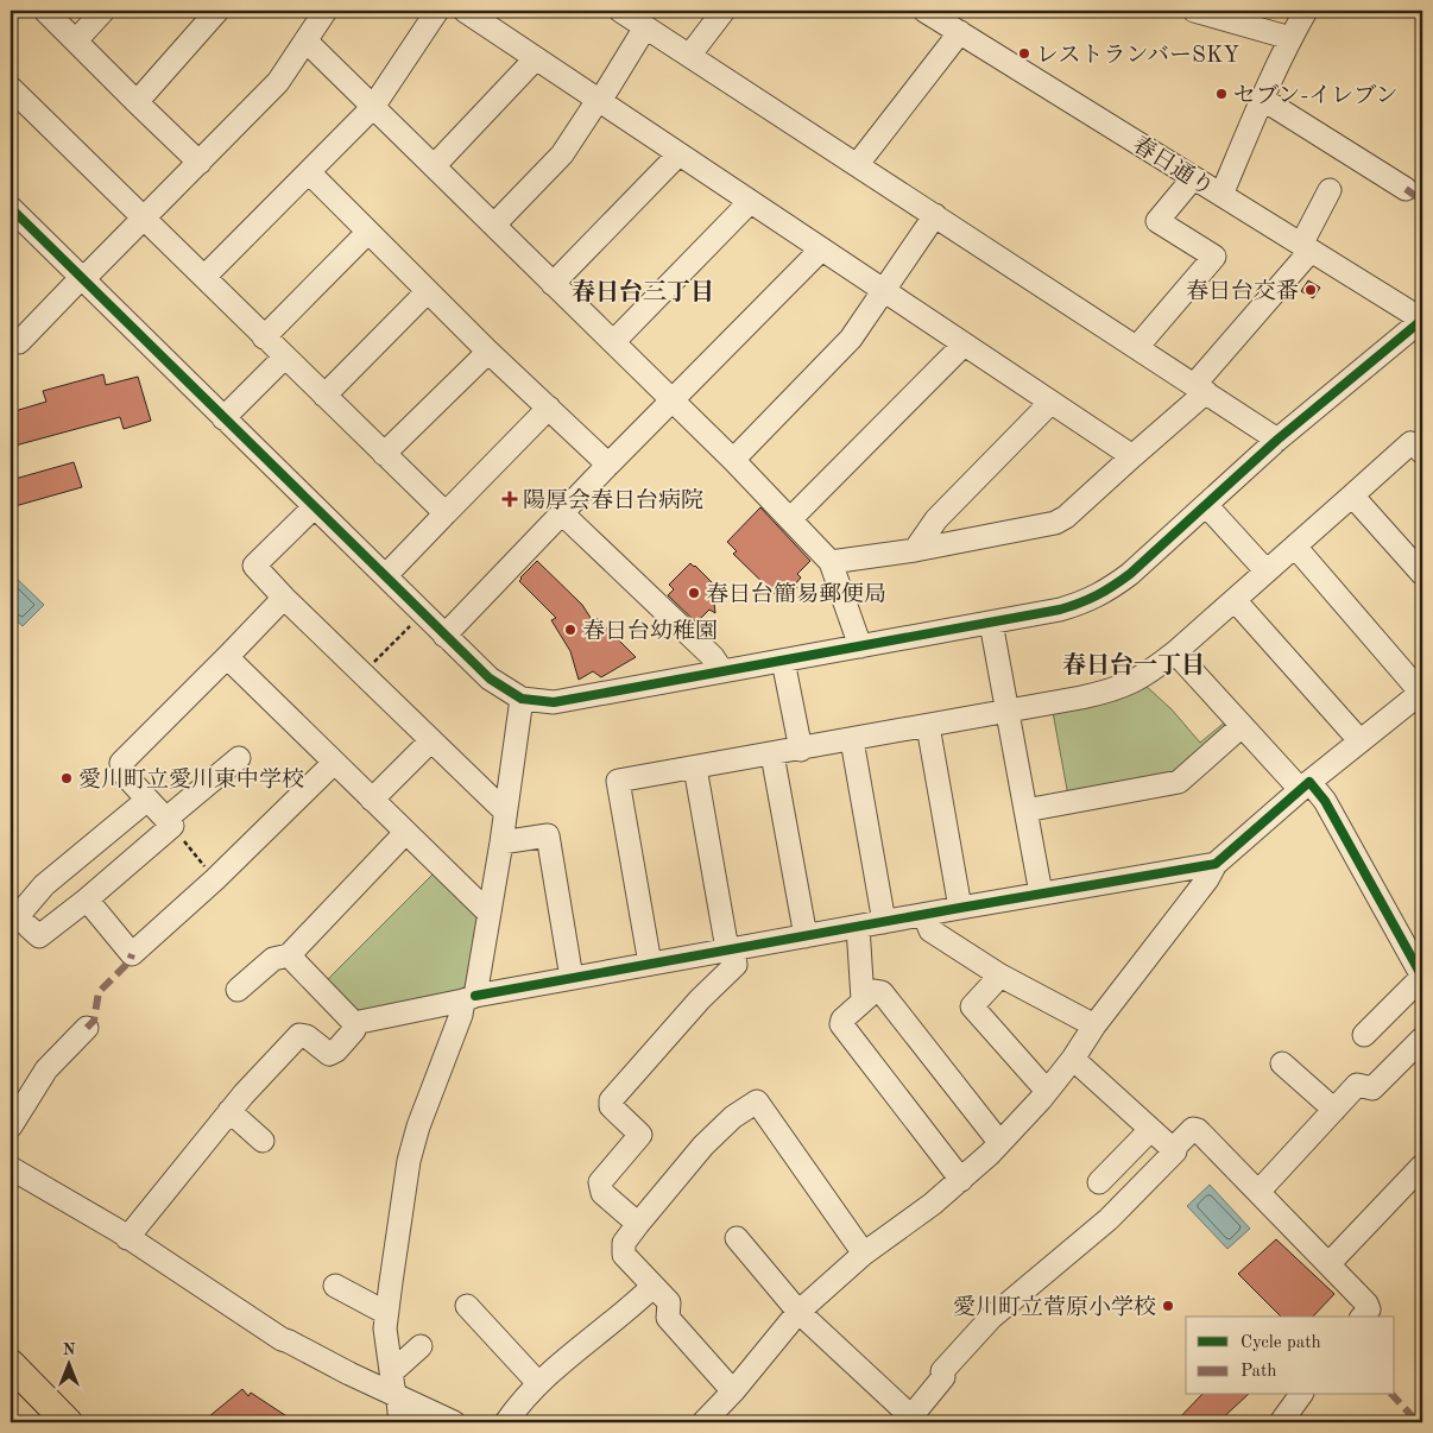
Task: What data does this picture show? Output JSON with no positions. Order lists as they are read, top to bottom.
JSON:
{
  "streets": {
    "street": ["春日通り"]
  },
  "districts": ["春日台三丁目", "春日台一丁目"],
  "places": {
    "other": [
      "レストランバーSKY",
      "セブン-イレブン",
      "春日台交番",
      "春日台簡易郵便局",
      "春日台幼稚園",
      "愛川町立愛川東中学校",
      "愛川町立菅原小学校"
    ],
    "health": ["陽厚会春日台病院"]
  },
  "legend": ["Cycle path", "Path"],
  "north": "top"
}
